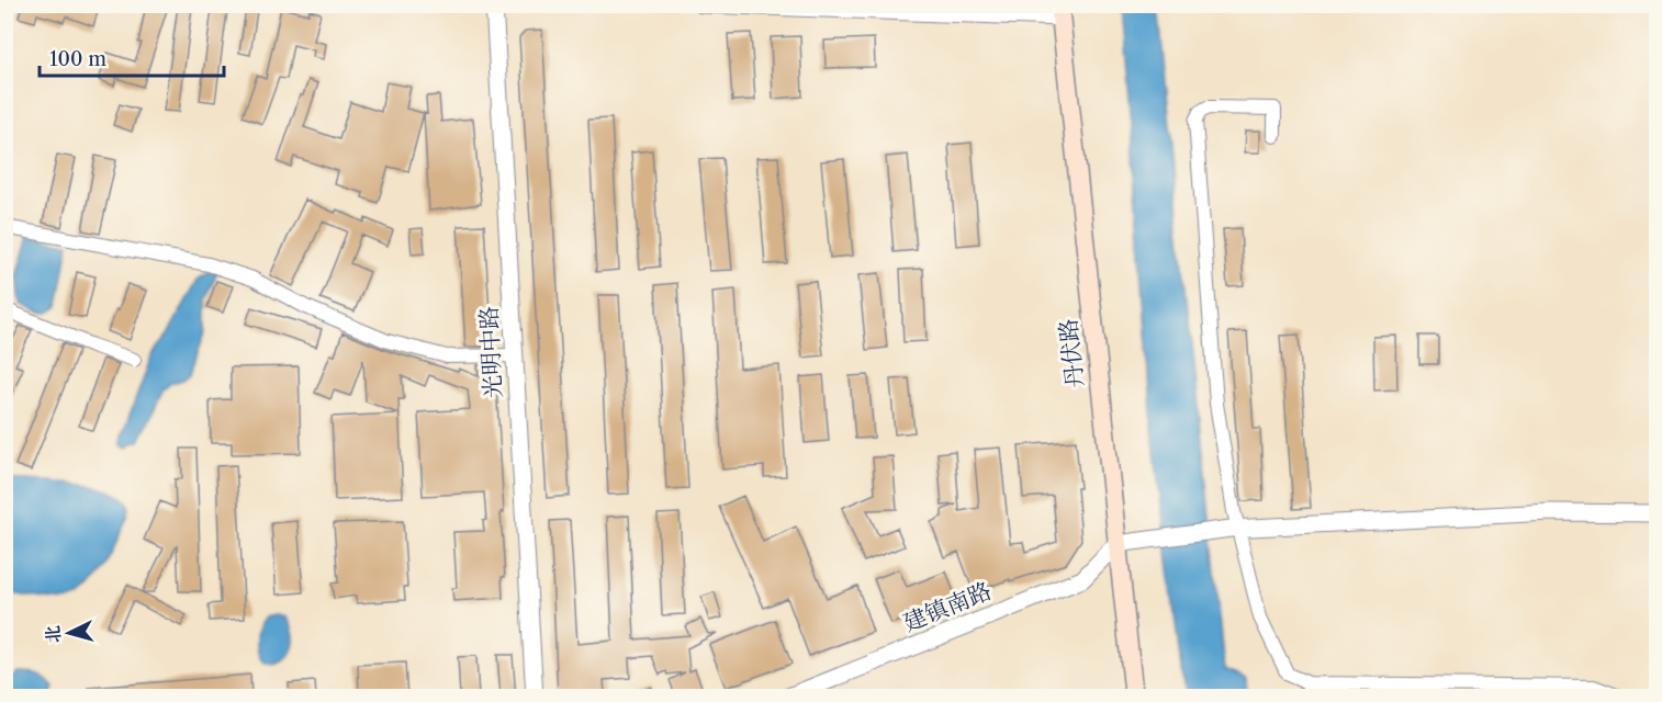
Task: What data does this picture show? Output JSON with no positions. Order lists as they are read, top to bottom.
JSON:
{
  "streets": {
    "main road": ["丹伏路"],
    "street": ["光明中路", "建镇南路"]
  },
  "crossings": [
    ["丹伏路", "建镇南路"]
  ],
  "scale_bar": "100 m",
  "north": "left"
}
